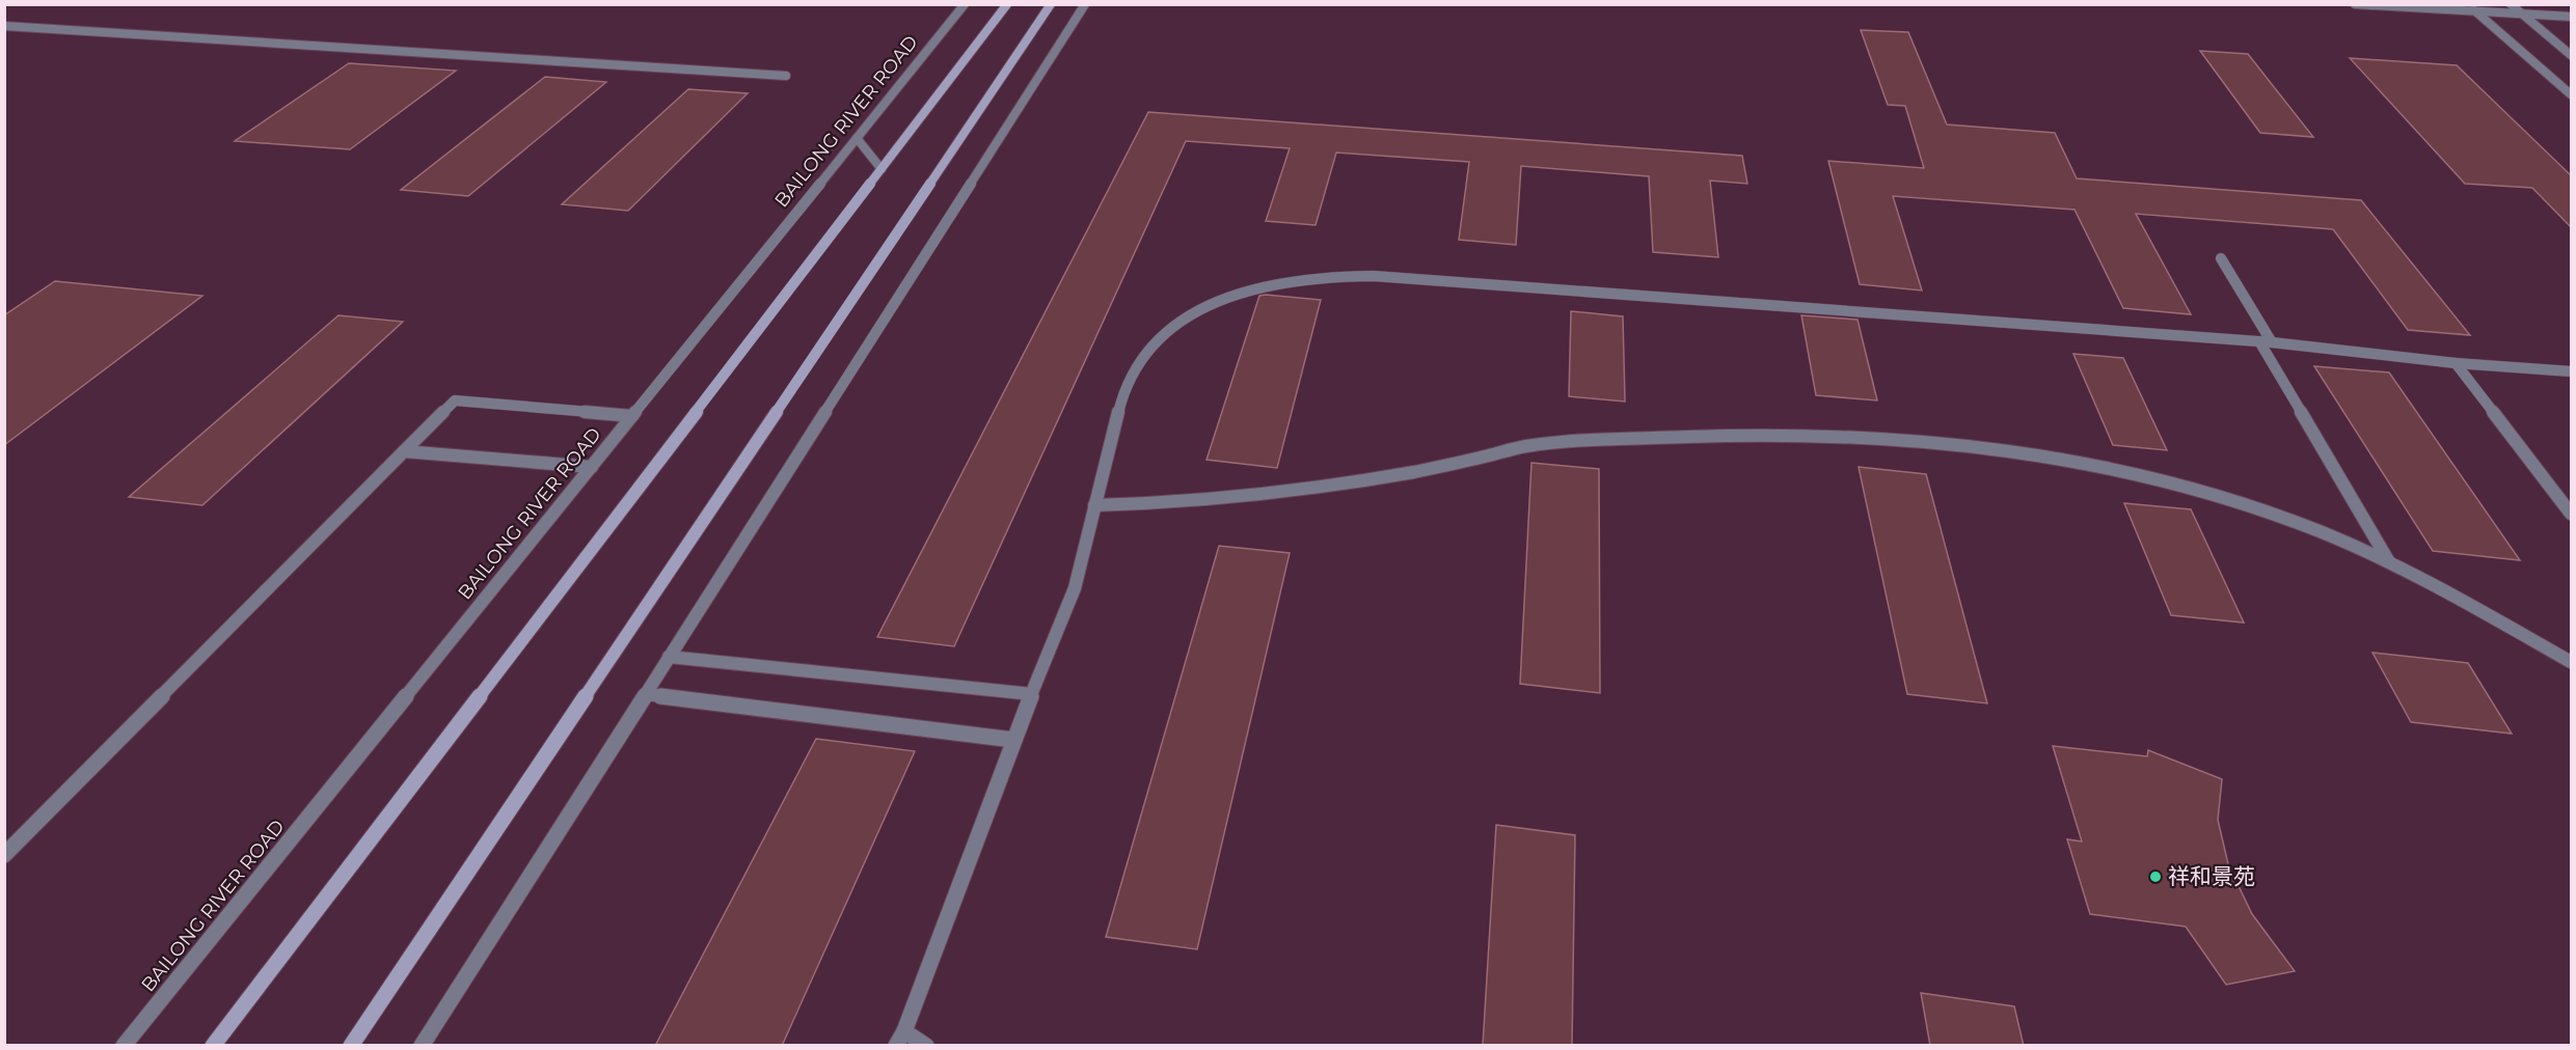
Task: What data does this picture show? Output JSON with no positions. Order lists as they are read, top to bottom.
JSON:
{
  "streets": {
    "street": ["BAILONG RIVER ROAD"]
  },
  "places": ["祥和景苑"]
}
